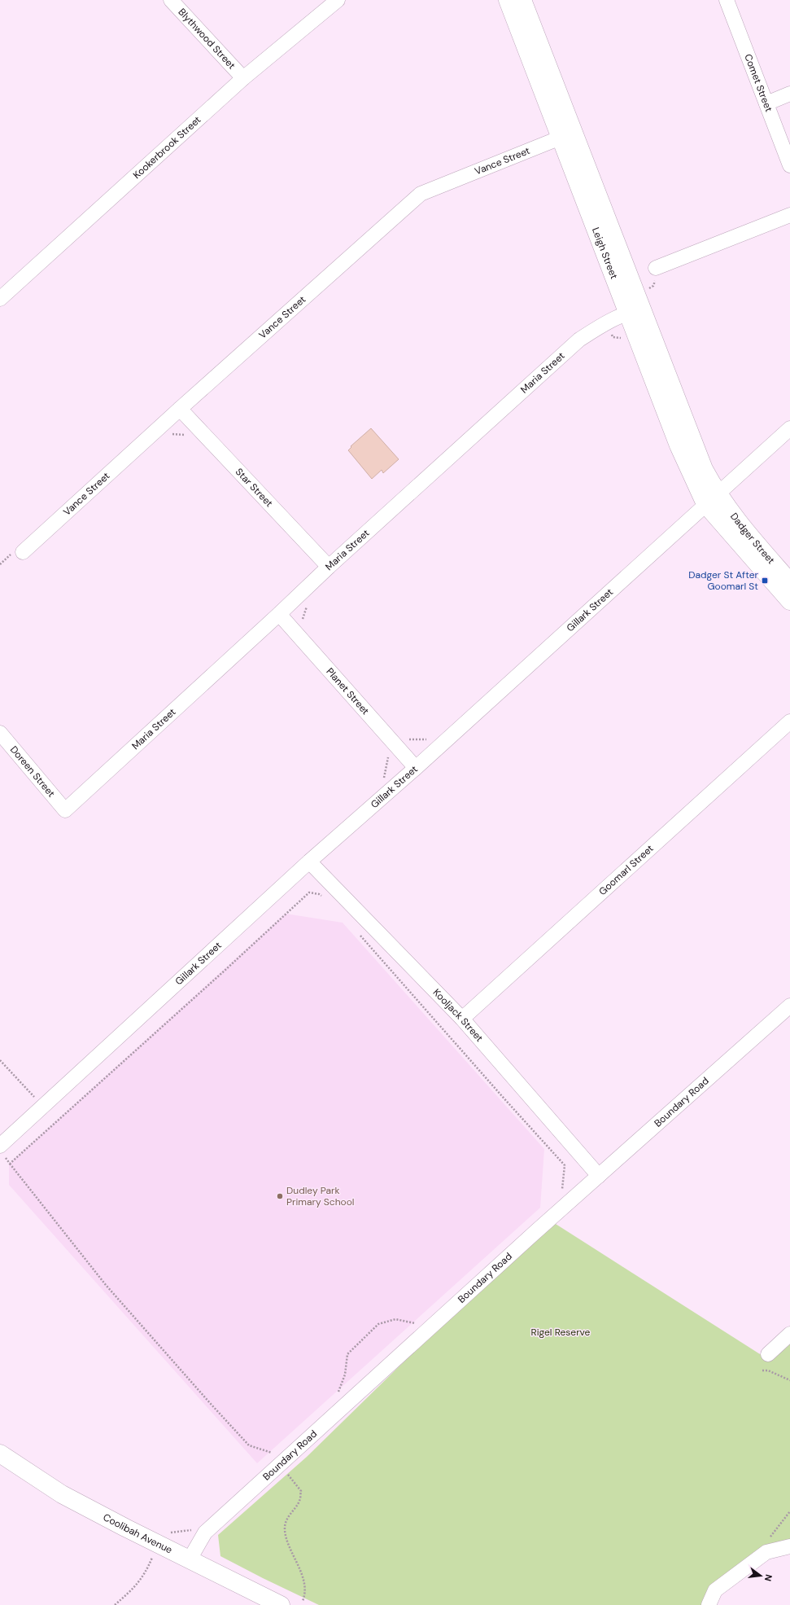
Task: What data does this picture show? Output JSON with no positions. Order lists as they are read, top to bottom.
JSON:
{
  "streets": {
    "street": [
      "Blythwood Street",
      "Comet Street",
      "Kookerbrook Street",
      "Vance Street",
      "Leigh Street",
      "Maria Street",
      "Star Street",
      "Dadger Street",
      "Gillark Street",
      "Planet Street",
      "Doreen Street",
      "Goomarl Street",
      "Kooljack Street",
      "Boundary Road",
      "Coolibah Avenue"
    ]
  },
  "crossings": [
    ["Blythwood Street", "Kookerbrook Street"],
    ["Vance Street", "Leigh Street"],
    ["Vance Street", "Star Street"],
    ["Leigh Street", "Maria Street"],
    ["Leigh Street", "Dadger Street"],
    ["Leigh Street", "Gillark Street"],
    ["Maria Street", "Star Street"],
    ["Maria Street", "Planet Street"],
    ["Maria Street", "Doreen Street"],
    ["Dadger Street", "Gillark Street"],
    ["Gillark Street", "Planet Street"],
    ["Gillark Street", "Kooljack Street"],
    ["Goomarl Street", "Kooljack Street"],
    ["Kooljack Street", "Boundary Road"],
    ["Boundary Road", "Coolibah Avenue"]
  ],
  "parks": ["Rigel Reserve"],
  "places": {
    "transit": ["Dadger St After Goomarl St"],
    "other": ["Dudley Park Primary School"]
  },
  "north": "right"
}
